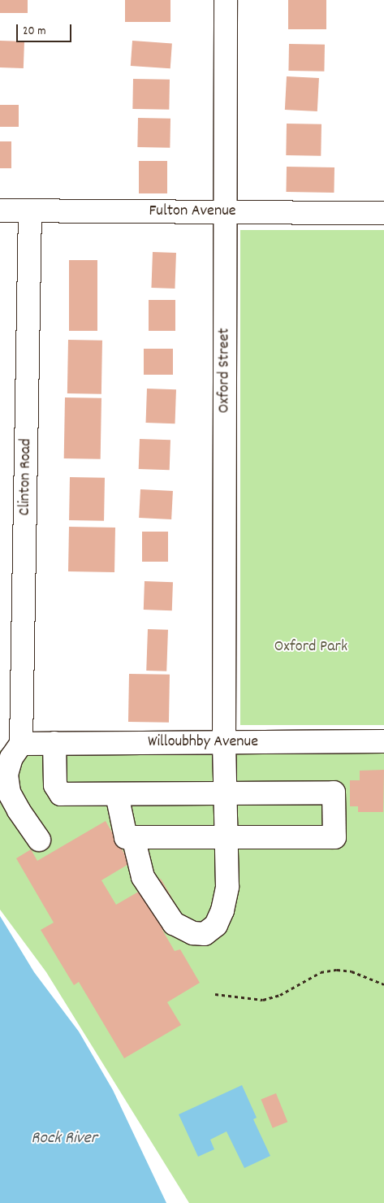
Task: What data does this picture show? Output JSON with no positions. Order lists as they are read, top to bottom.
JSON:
{
  "streets": {
    "street": [
      "Fulton Avenue",
      "Oxford Street",
      "Clinton Road",
      "Willoubhby Avenue"
    ]
  },
  "crossings": [
    ["Fulton Avenue", "Oxford Street"],
    ["Fulton Avenue", "Clinton Road"],
    ["Oxford Street", "Willoubhby Avenue"],
    ["Clinton Road", "Willoubhby Avenue"]
  ],
  "water": ["Rock River"],
  "parks": ["Oxford Park"],
  "scale_bar": "20 m"
}
